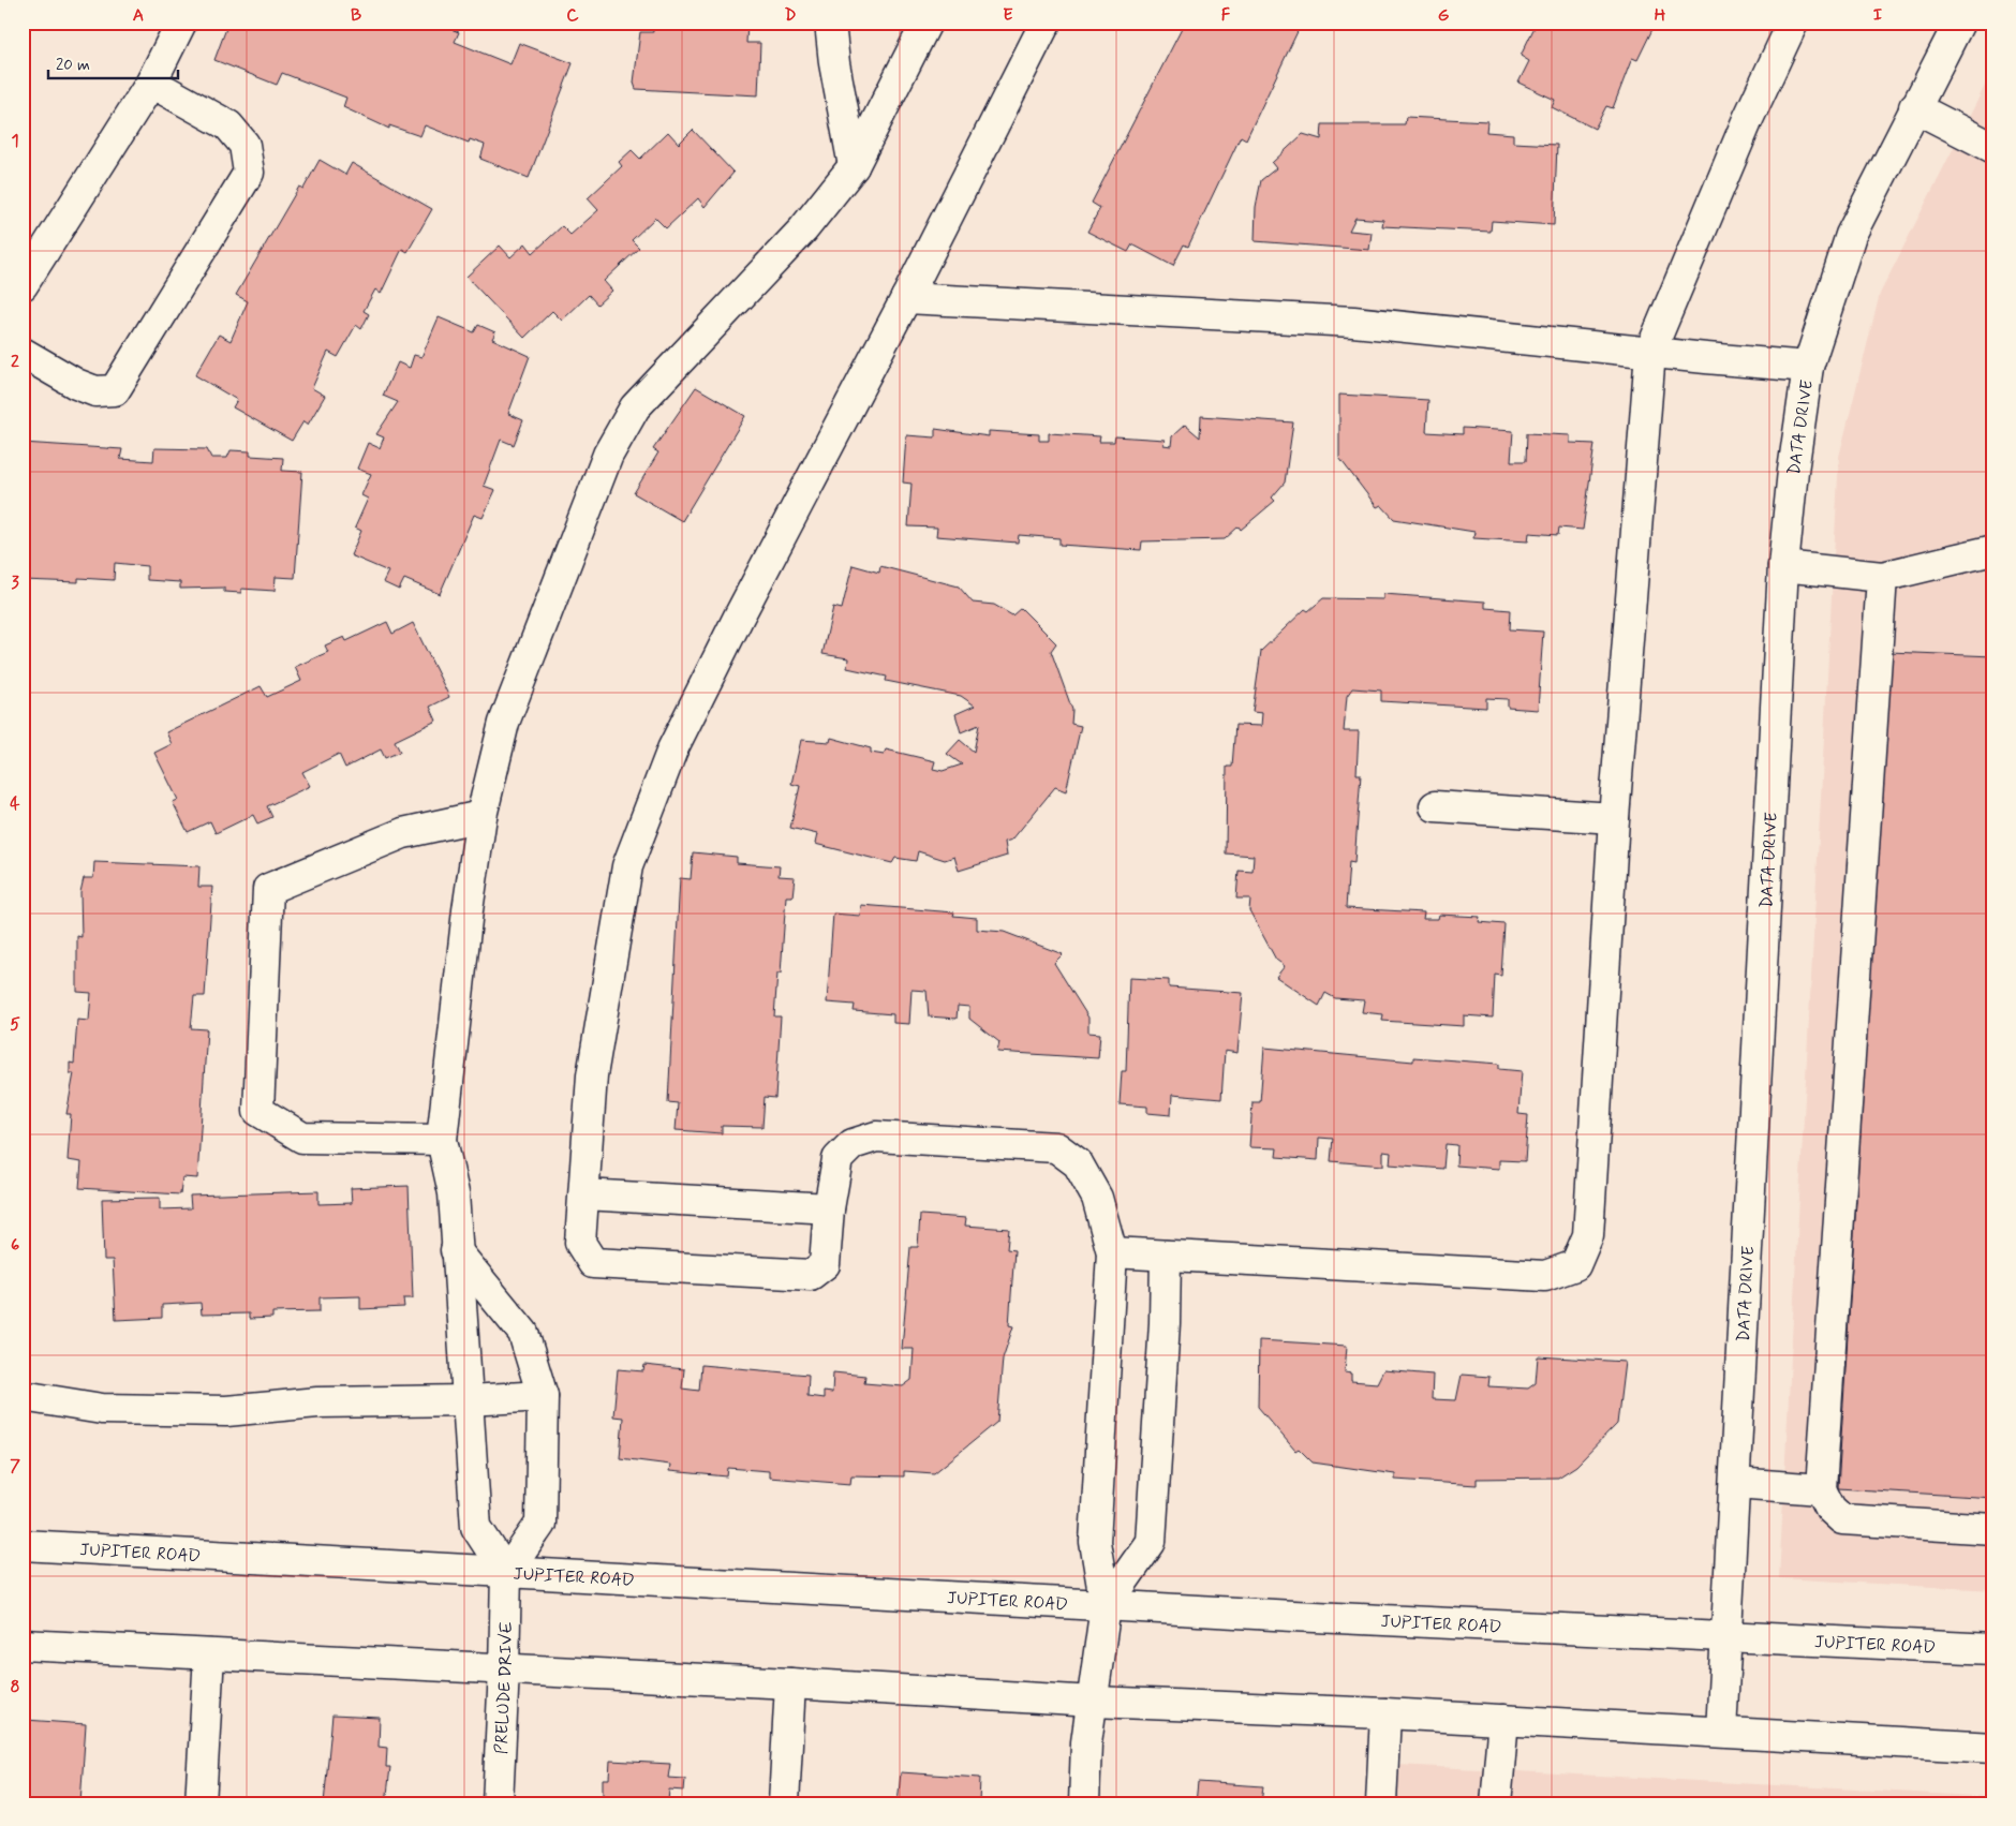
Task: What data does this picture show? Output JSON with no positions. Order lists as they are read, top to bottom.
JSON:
{
  "streets": {
    "main road": ["DATA DRIVE", "JUPITER ROAD", "PRELUDE DRIVE"]
  },
  "crossings": [
    ["DATA DRIVE", "JUPITER ROAD"],
    ["JUPITER ROAD", "PRELUDE DRIVE"]
  ],
  "scale_bar": "20 m",
  "grid": {
    "columns": [
      "A",
      "B",
      "C",
      "D",
      "E",
      "F",
      "G",
      "H",
      "I"
    ],
    "rows": [
      "1",
      "2",
      "3",
      "4",
      "5",
      "6",
      "7",
      "8"
    ]
  }
}
